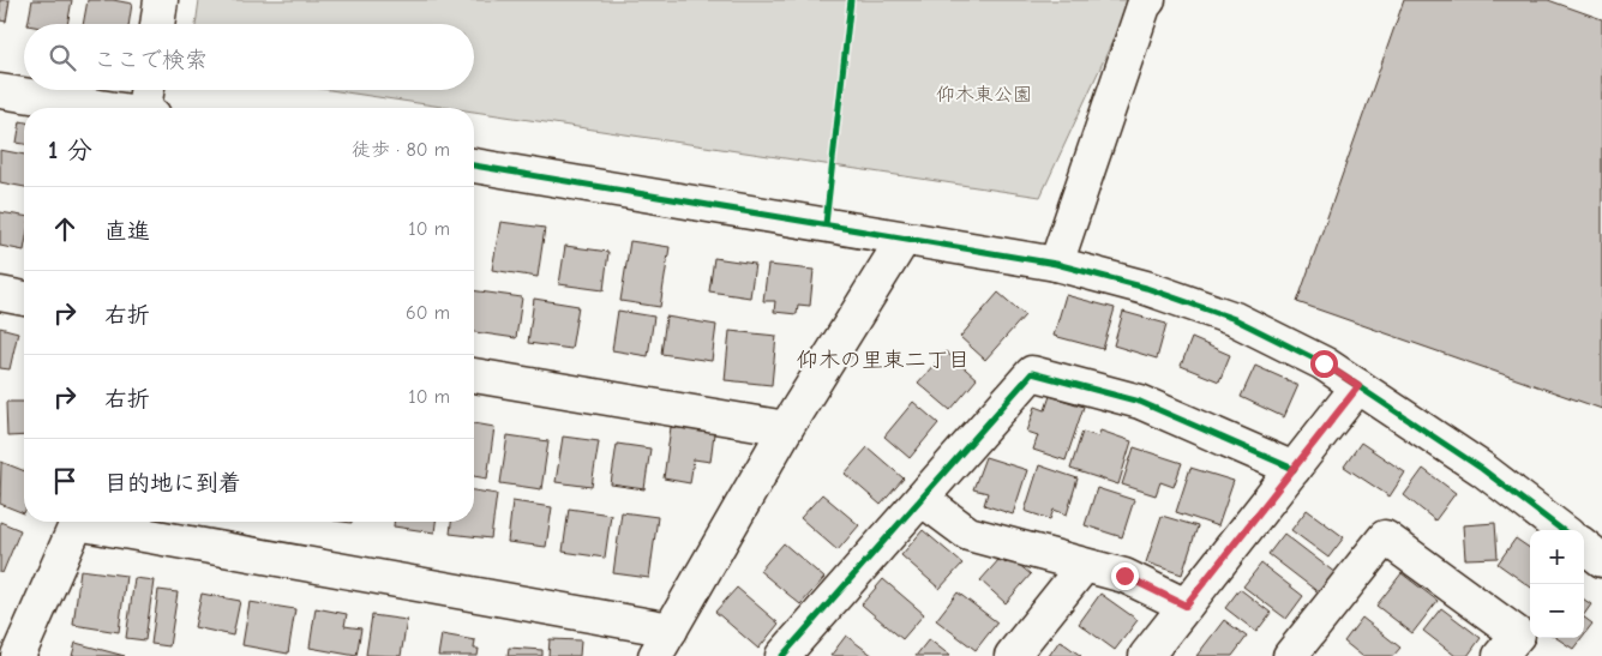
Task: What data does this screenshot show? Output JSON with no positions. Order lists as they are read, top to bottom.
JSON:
{
  "districts": ["仰木の里東二丁目"],
  "parks": ["仰木東公園"],
  "page": {
    "search": "ここで検索",
    "heading": ["1 分", "徒歩 · 80 m"],
    "list": [
      ["直進", "10 m"],
      ["右折", "60 m"],
      ["右折", "10 m"],
      "目的地に到着"
    ],
    "map_buttons": ["+", "−"]
  }
}
